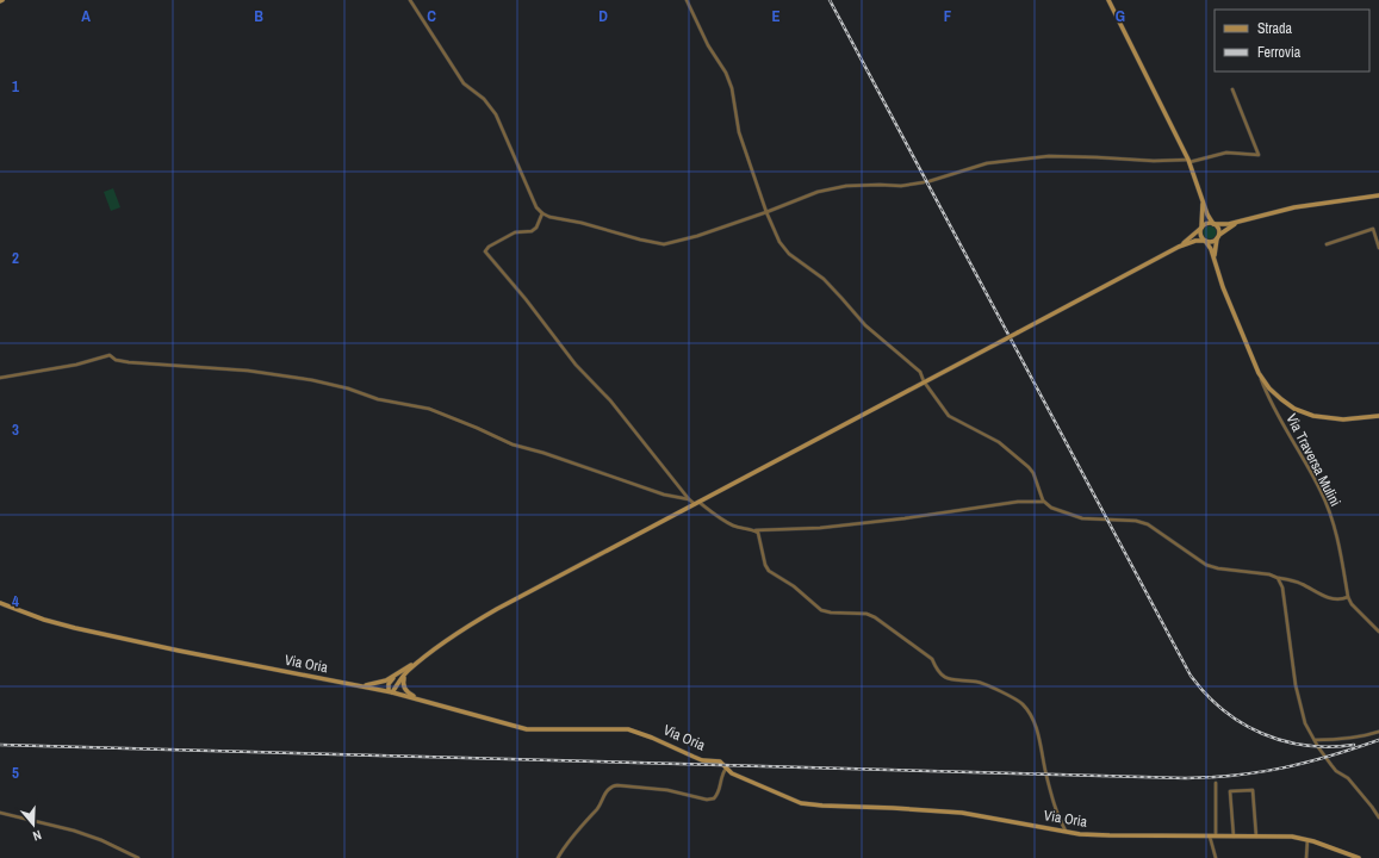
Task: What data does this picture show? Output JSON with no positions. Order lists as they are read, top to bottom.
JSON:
{
  "streets": {
    "main road": ["Via Oria"],
    "street": ["Via Traversa Mulini"]
  },
  "legend": ["Strada", "Ferrovia"],
  "north": "bottom",
  "grid": {
    "columns": [
      "A",
      "B",
      "C",
      "D",
      "E",
      "F",
      "G"
    ],
    "rows": [
      "1",
      "2",
      "3",
      "4",
      "5"
    ]
  }
}
